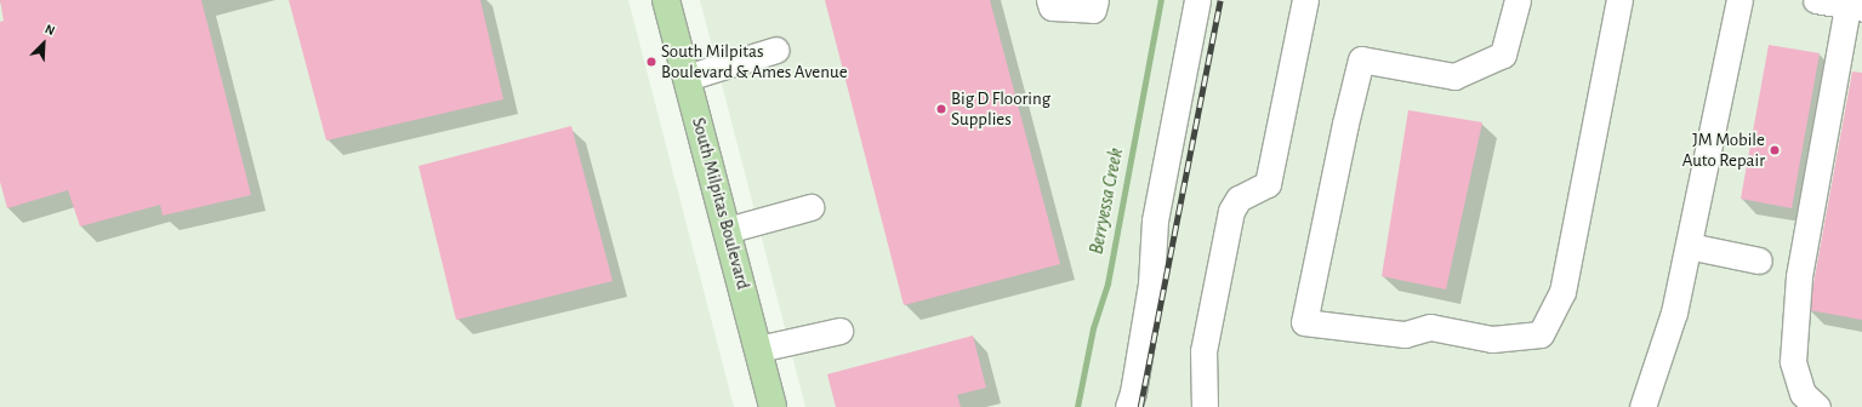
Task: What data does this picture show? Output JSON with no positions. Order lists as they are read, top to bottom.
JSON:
{
  "streets": {
    "main road": ["South Milpitas Boulevard"]
  },
  "water": ["Berryessa Creek"],
  "places": ["South Milpitas Boulevard & Ames Avenue", "Big D Flooring Supplies", "JM Mobile Auto Repair"],
  "north": "top right"
}
